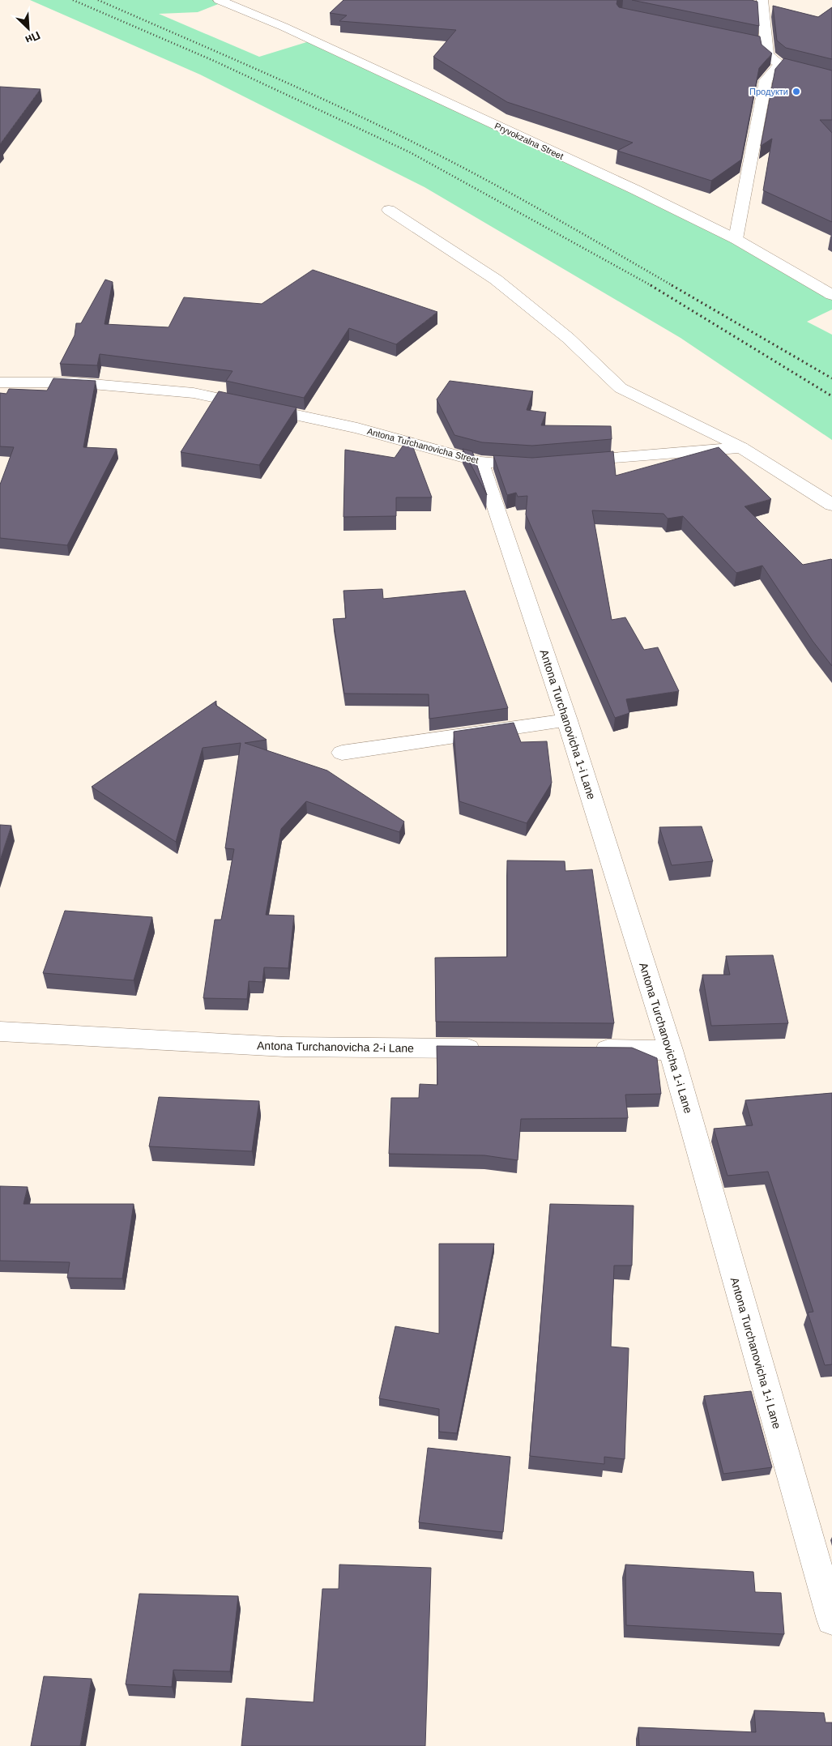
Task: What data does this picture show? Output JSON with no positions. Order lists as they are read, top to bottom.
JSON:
{
  "streets": {
    "street": [
      "Pryvokzalna Street",
      "Antona Turchanovicha Street",
      "Antona Turchanovicha 1-i Lane",
      "Antona Turchanovicha 2-i Lane"
    ]
  },
  "crossings": [
    ["Antona Turchanovicha Street", "Antona Turchanovicha 1-i Lane"]
  ],
  "places": ["Продукти"],
  "north": "bottom right"
}
